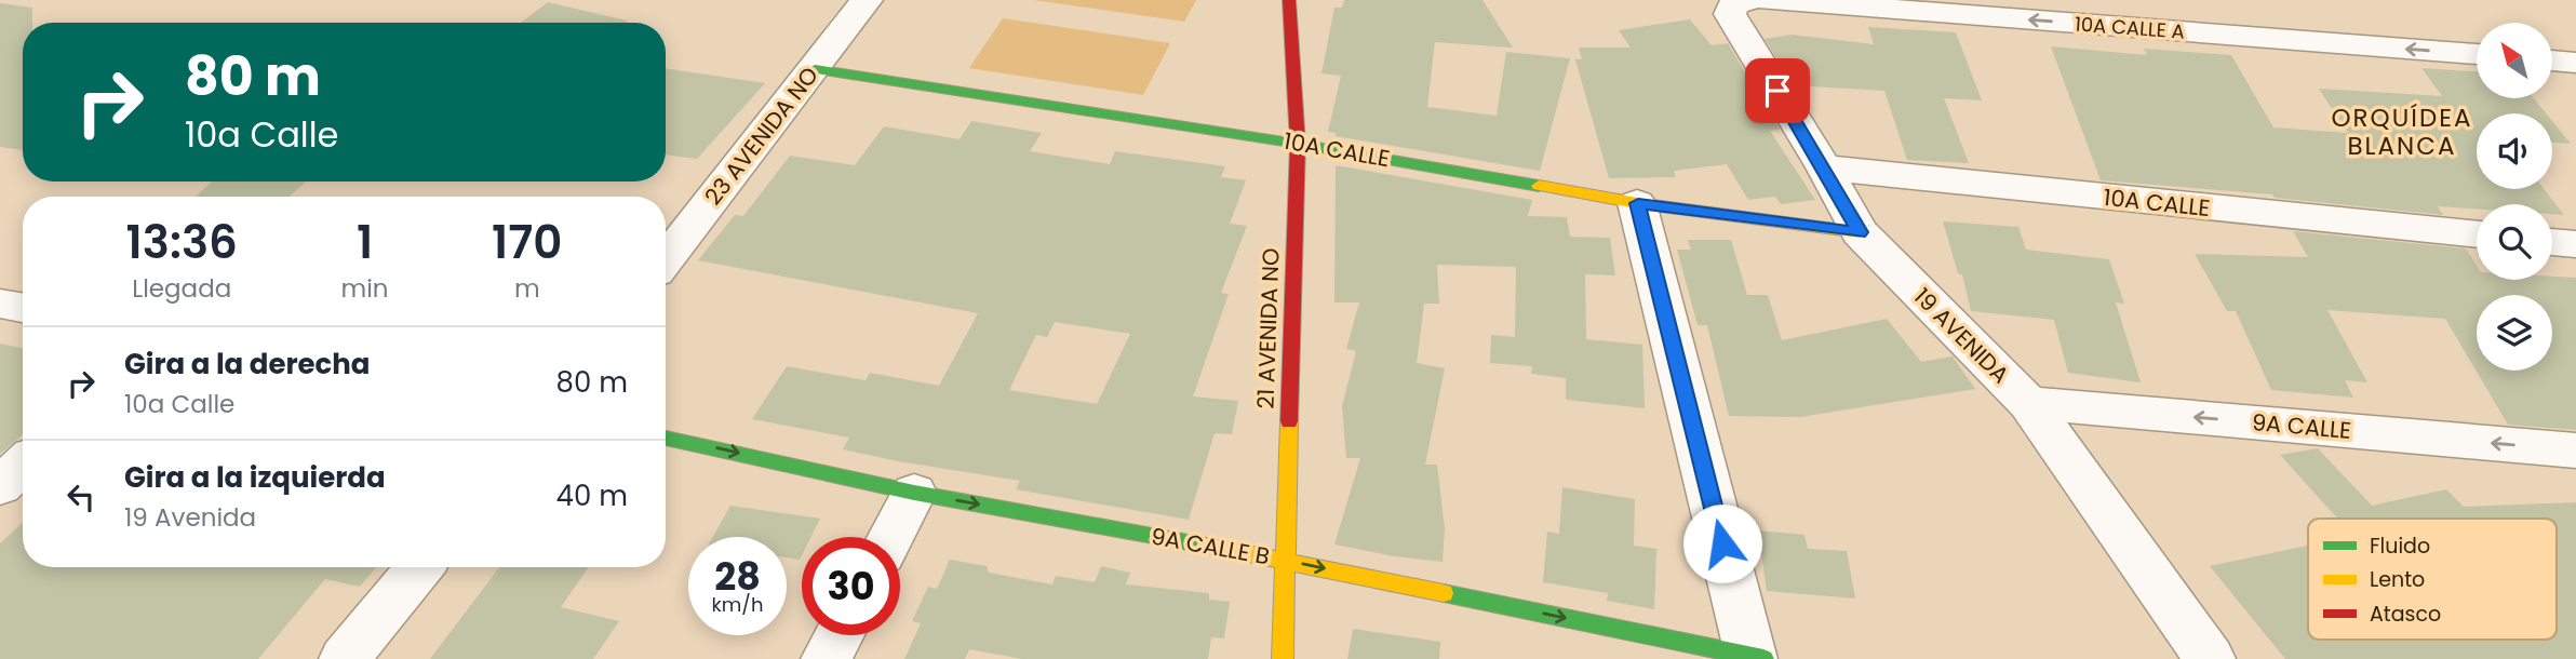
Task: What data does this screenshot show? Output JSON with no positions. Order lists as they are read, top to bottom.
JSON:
{
  "streets": {
    "street": [
      "10A CALLE A",
      "23 AVENIDA NO",
      "10A CALLE",
      "21 AVENIDA NO",
      "19 AVENIDA",
      "9A CALLE",
      "9A CALLE B"
    ]
  },
  "crossings": [
    ["10A CALLE A", "19 AVENIDA"],
    ["23 AVENIDA NO", "10A CALLE"],
    ["10A CALLE", "21 AVENIDA NO"],
    ["10A CALLE", "19 AVENIDA"],
    ["21 AVENIDA NO", "9A CALLE B"],
    ["19 AVENIDA", "9A CALLE"]
  ],
  "one_way": ["10A CALLE A", "9A CALLE", "9A CALLE B"],
  "districts": ["ORQUÍDEA BLANCA"],
  "legend": ["Fluido", "Lento", "Atasco"],
  "north": "top left",
  "page": {
    "turn": ["80 m", "10a Calle"],
    "eta": [
      "13:36",
      "Llegada",
      "1",
      "min",
      "170",
      "m"
    ],
    "list": [
      {
        "name": "Gira a la derecha",
        "note": "10a Calle",
        "value": "80 m"
      },
      {
        "name": "Gira a la izquierda",
        "note": "19 Avenida",
        "value": "40 m"
      }
    ],
    "speed": "28 km/h",
    "limit": "30"
  }
}
